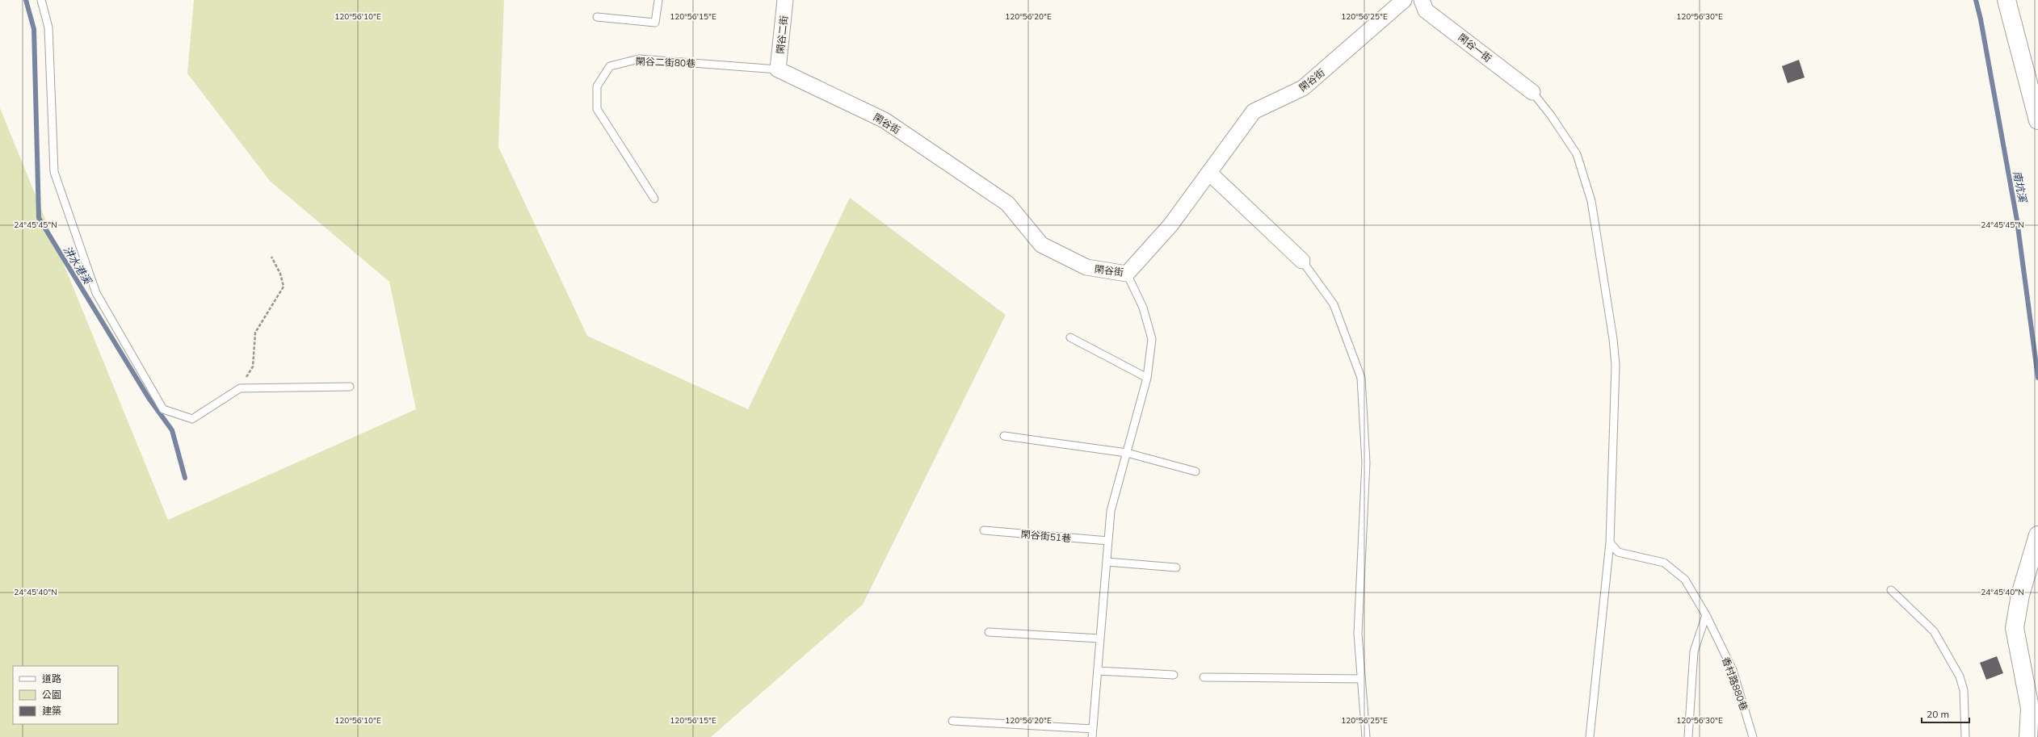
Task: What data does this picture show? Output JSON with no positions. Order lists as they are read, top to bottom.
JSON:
{
  "streets": {
    "street": ["閑谷二街", "閑谷一街", "閑谷街"],
    "lane": ["閑谷二街80巷", "閑谷街51巷", "香村路880巷"]
  },
  "crossings": [
    ["閑谷二街", "閑谷二街80巷"],
    ["閑谷二街", "閑谷街"],
    ["閑谷二街80巷", "閑谷街"]
  ],
  "water": ["南坑溪", "汫水港溪"],
  "legend": ["道路", "公園", "建築"],
  "scale_bar": "20 m",
  "coordinates": [
    "120°56'10\"E",
    "120°56'15\"E",
    "120°56'20\"E",
    "120°56'25\"E",
    "120°56'30\"E",
    "24°45'45\"N",
    "24°45'40\"N"
  ]
}
